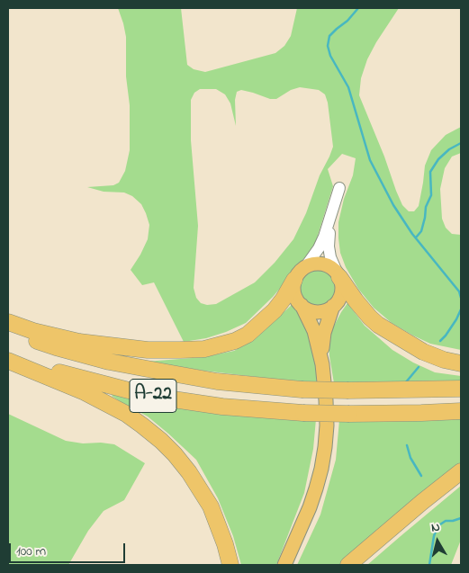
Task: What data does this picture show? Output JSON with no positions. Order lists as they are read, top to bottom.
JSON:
{
  "streets": {
    "highway": ["A-22"]
  },
  "scale_bar": "100 m",
  "north": "top"
}
